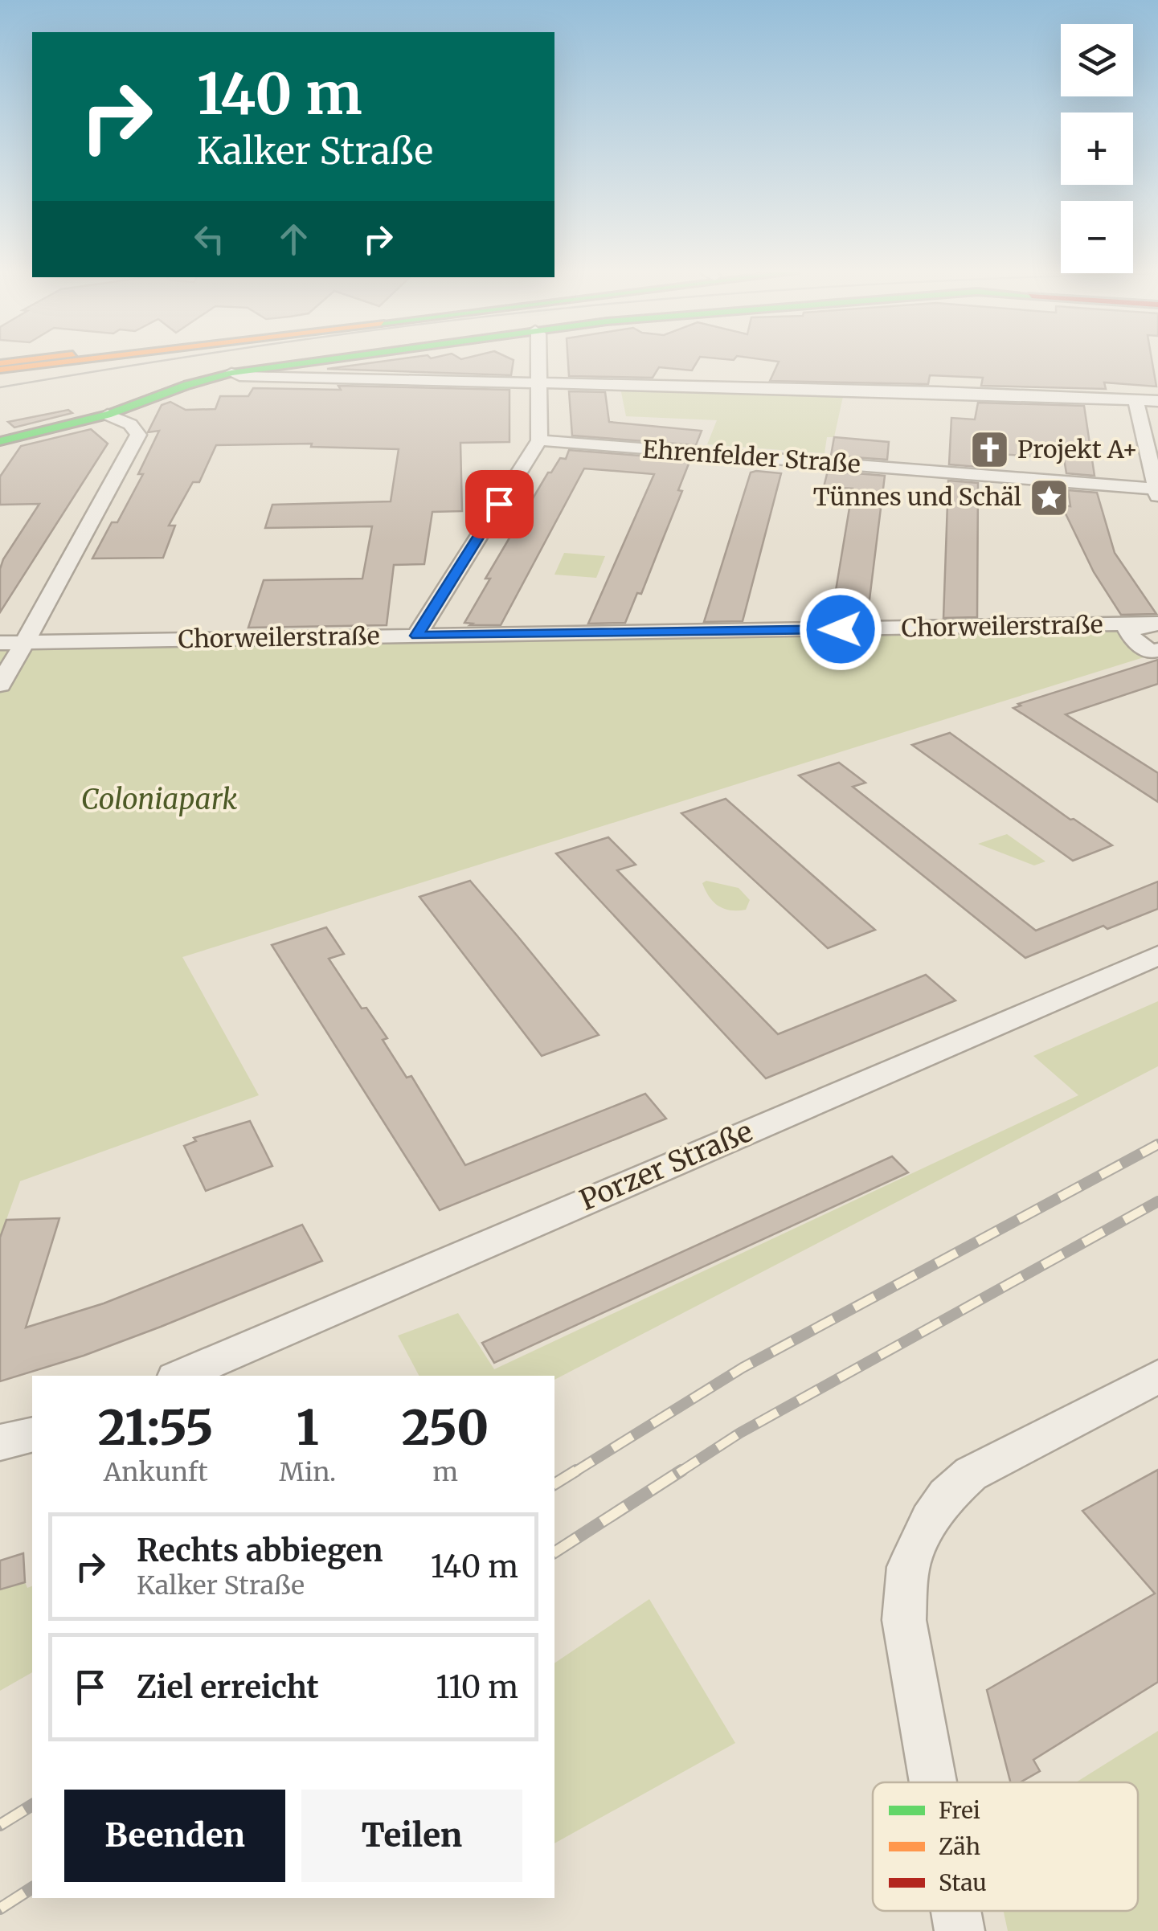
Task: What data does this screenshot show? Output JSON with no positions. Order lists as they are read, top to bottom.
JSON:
{
  "streets": {
    "street": ["Ehrenfelder Straße", "Chorweilerstraße", "Porzer Straße"]
  },
  "parks": ["Coloniapark"],
  "places": {
    "church": ["Projekt A+"],
    "place": ["Tünnes und Schäl"]
  },
  "legend": ["Frei", "Zäh", "Stau"],
  "page": {
    "map_buttons": ["+", "−"],
    "turn": ["140 m", "Kalker Straße"],
    "eta": [
      "21:55",
      "Ankunft",
      "1",
      "Min.",
      "250",
      "m"
    ],
    "list": [
      {
        "name": "Rechts abbiegen",
        "note": "Kalker Straße",
        "value": "140 m"
      },
      {
        "name": "Ziel erreicht",
        "value": "110 m"
      }
    ],
    "buttons": ["Beenden", "Teilen"]
  }
}
